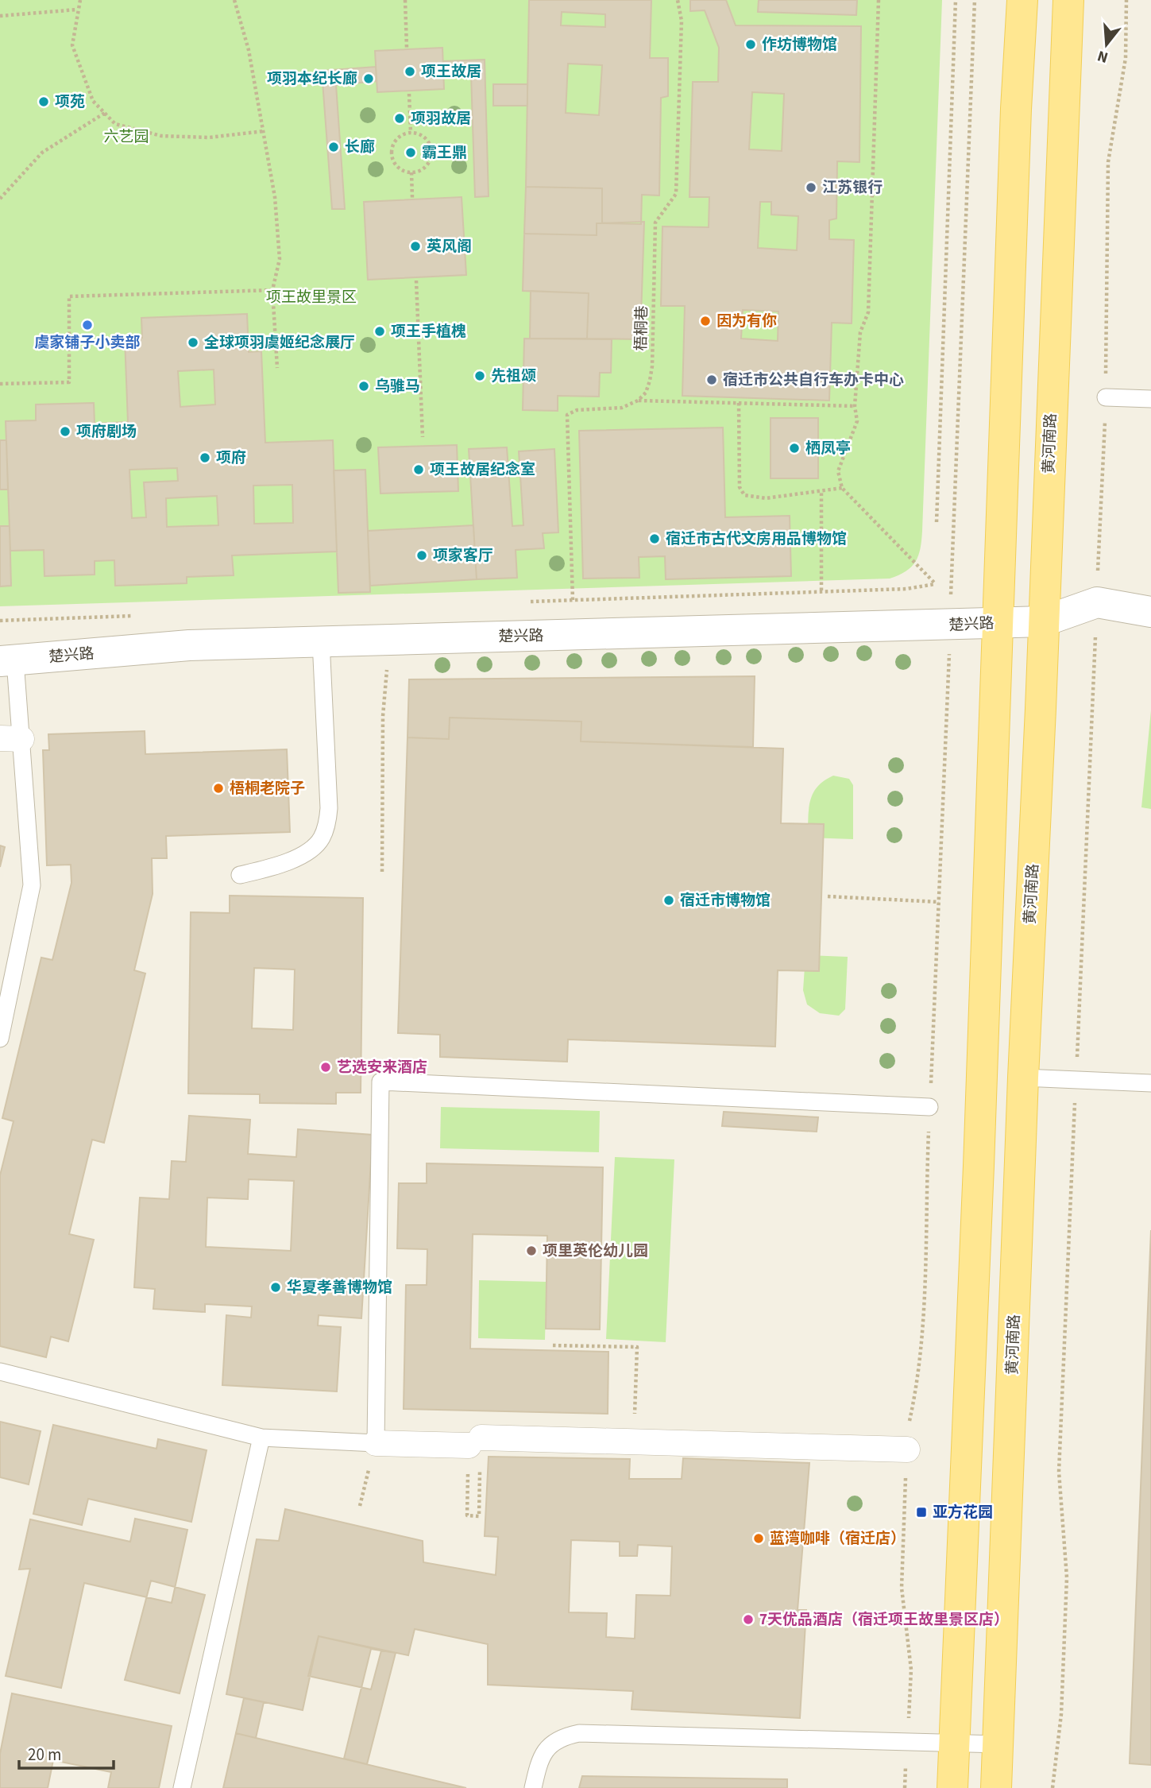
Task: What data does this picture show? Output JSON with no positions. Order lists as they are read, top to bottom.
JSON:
{
  "streets": {
    "main road": ["黄河南路"],
    "street": ["楚兴路"],
    "path": ["梧桐巷"]
  },
  "crossings": [
    ["黄河南路", "楚兴路"]
  ],
  "parks": ["六艺园", "项王故里景区"],
  "places": {
    "other": [
      "作坊博物馆",
      "项王故居",
      "项羽本纪长廊",
      "项苑",
      "项羽故居",
      "长廊",
      "霸王鼎",
      "江苏银行",
      "英风阁",
      "因为有你",
      "虞家铺子小卖部",
      "项王手植槐",
      "全球项羽虞姬纪念展厅",
      "先祖颂",
      "宿迁市公共自行车办卡中心",
      "乌骓马",
      "项府剧场",
      "栖凤亭",
      "项府",
      "项王故居纪念室",
      "宿迁市古代文房用品博物馆",
      "项家客厅",
      "梧桐老院子",
      "宿迁市博物馆",
      "艺选安来酒店",
      "项里英伦幼儿园",
      "华夏孝善博物馆",
      "蓝湾咖啡（宿迁店）",
      "7天优品酒店（宿迁项王故里景区店）"
    ],
    "transit": ["亚方花园"]
  },
  "scale_bar": "20 m",
  "north": "bottom"
}
